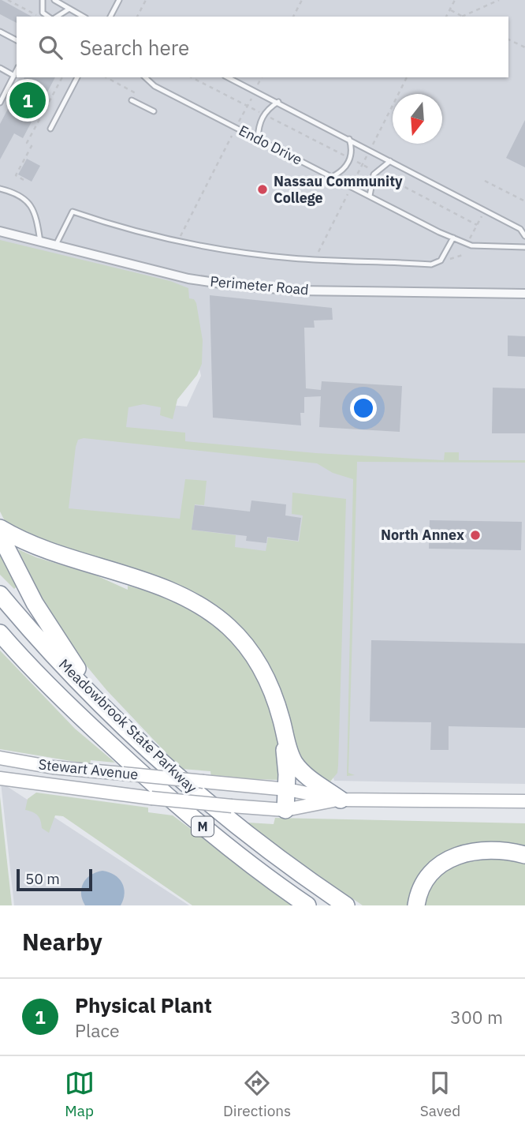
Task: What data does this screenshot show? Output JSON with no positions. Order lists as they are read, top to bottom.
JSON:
{
  "streets": {
    "highway": ["Meadowbrook State Parkway", "M"],
    "main road": ["Stewart Avenue"],
    "street": ["Perimeter Road"],
    "lane": ["Endo Drive"]
  },
  "places": ["Nassau Community College", "North Annex"],
  "scale_bar": "50 m",
  "north": "bottom",
  "page": {
    "search": "Search here",
    "pins": "1",
    "scale": "50 m",
    "heading": "Nearby",
    "list": [
      {
        "mark": "1",
        "name": "Physical Plant",
        "note": "Place",
        "value": "300 m"
      }
    ],
    "nav": ["Map", "Directions", "Saved"]
  }
}
